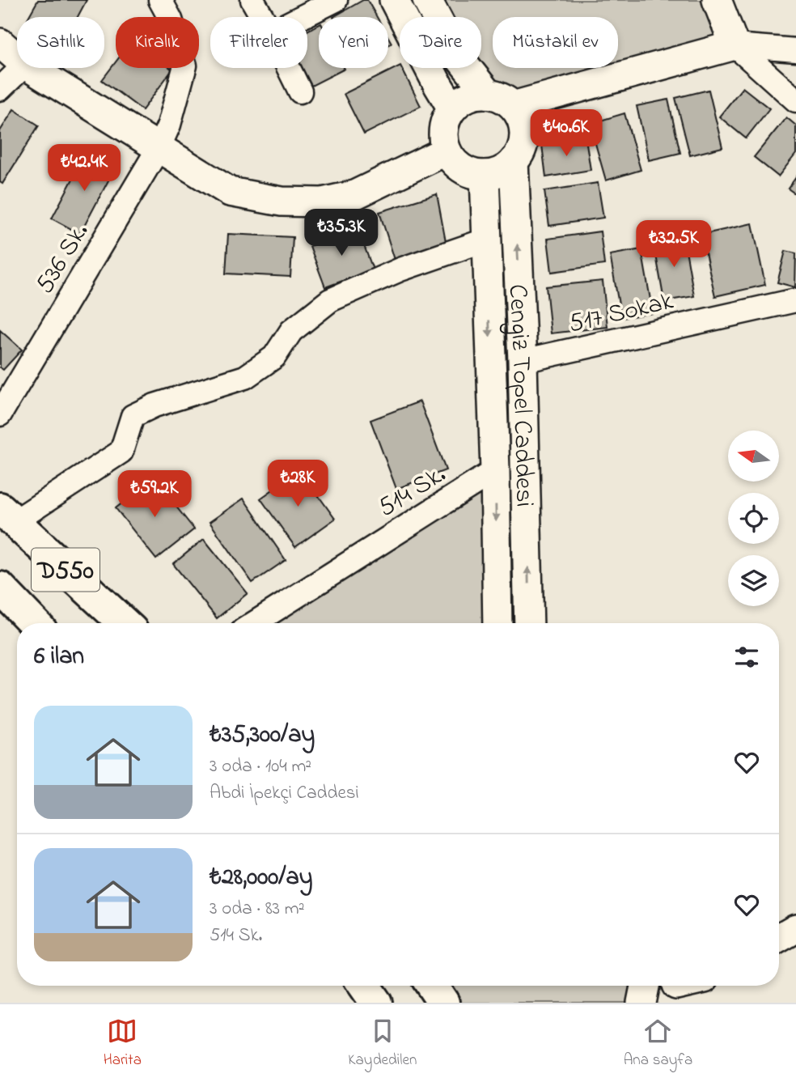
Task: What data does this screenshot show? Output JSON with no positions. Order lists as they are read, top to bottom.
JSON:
{
  "streets": {
    "highway": ["D550"],
    "street": [
      "536 Sk.",
      "517 Sokak",
      "Cengiz Topel Caddesi",
      "514 Sk."
    ]
  },
  "crossings": [
    ["517 Sokak", "Cengiz Topel Caddesi"],
    ["Cengiz Topel Caddesi", "514 Sk."]
  ],
  "north": "left",
  "page": {
    "chip": [
      "Satılık",
      "Kiralık",
      "Filtreler",
      "Yeni",
      "Daire",
      "Müstakil ev"
    ],
    "price": [
      "₺40.6K",
      "₺42.4K",
      "₺35.3K",
      "₺32.5K",
      "₺28K",
      "₺59.2K"
    ],
    "heading": "6 ilan",
    "list": [
      {
        "name": "₺35,300/ay",
        "note": "3 oda · 104 m² · Abdi İpekçi Caddesi"
      },
      {
        "name": "₺28,000/ay",
        "note": "3 oda · 83 m² · 514 Sk."
      }
    ],
    "tabs": ["Harita", "Kaydedilen", "Ana sayfa"]
  }
}
